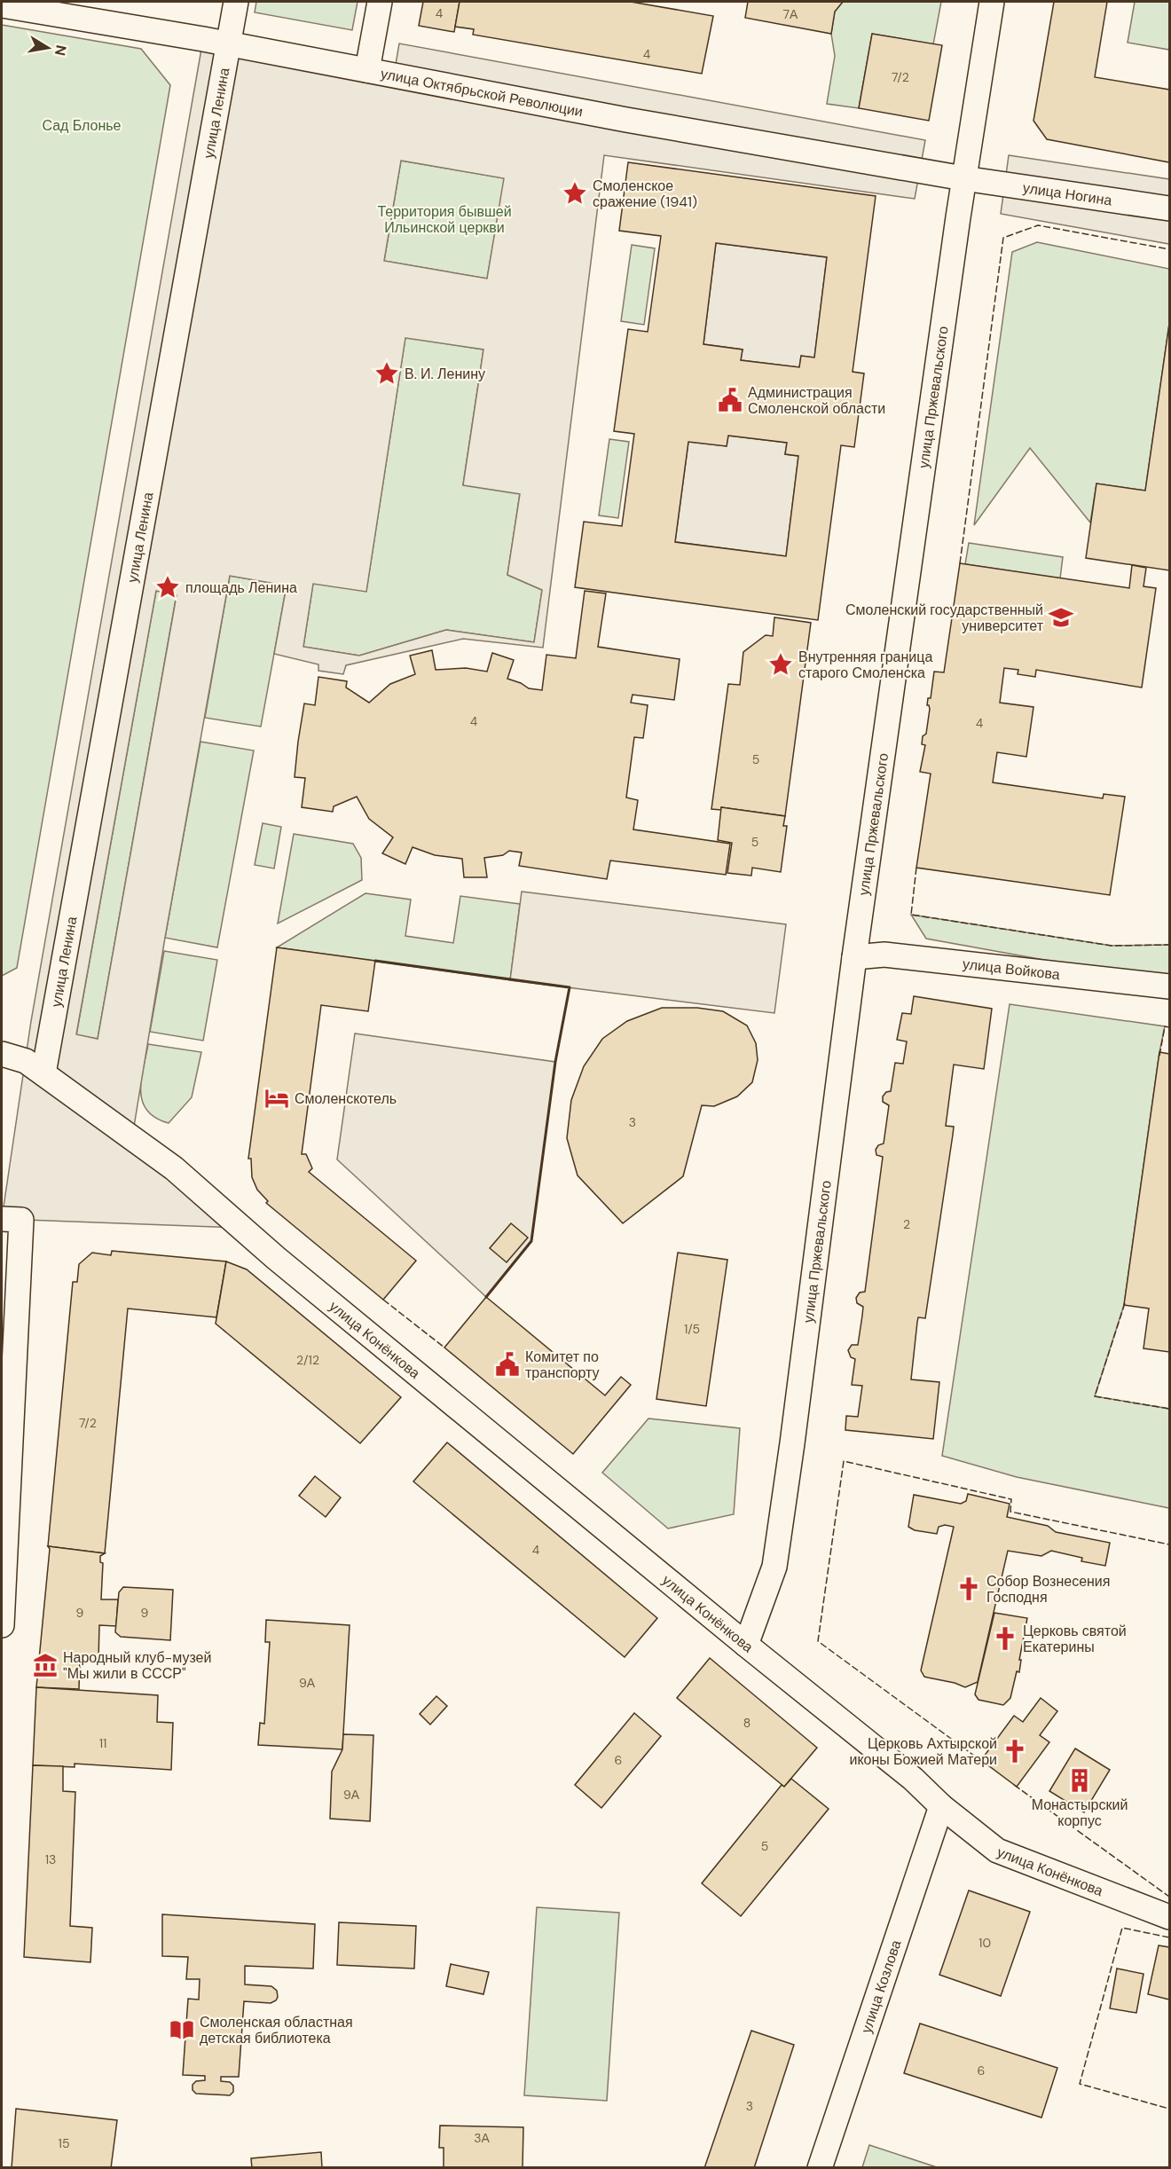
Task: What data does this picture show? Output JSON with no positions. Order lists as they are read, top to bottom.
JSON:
{
  "streets": {
    "street": [
      "улица Октябрьской Революции",
      "улица Ленина",
      "улица Ногина",
      "улица Пржевальского",
      "улица Войкова",
      "улица Конёнкова",
      "улица Козлова"
    ]
  },
  "crossings": [
    ["улица Октябрьской Революции", "улица Ленина"],
    ["улица Октябрьской Революции", "улица Ногина"],
    ["улица Октябрьской Революции", "улица Пржевальского"],
    ["улица Ленина", "улица Конёнкова"],
    ["улица Ногина", "улица Пржевальского"],
    ["улица Пржевальского", "улица Войкова"],
    ["улица Пржевальского", "улица Конёнкова"],
    ["улица Конёнкова", "улица Козлова"]
  ],
  "parks": ["Сад Блонье", "Территория бывшей Ильинской церкви"],
  "places": {
    "place": [
      "Смоленское сражение (1941)",
      "В. И. Ленину",
      "площадь Ленина",
      "Внутренняя граница старого Смоленска"
    ],
    "public building": ["Администрация Смоленской области", "Комитет по транспорту"],
    "school or university": ["Смоленский государственный университет"],
    "hotel": ["Смоленскотель"],
    "church": ["Собор Вознесения Господня", "Церковь святой Екатерины", "Церковь Ахтырской иконы Божией Матери"],
    "museum": ["Народный клуб-музей \"Мы жили в СССР\""],
    "building": ["Монастырский корпус"],
    "library": ["Смоленская областная детская библиотека"]
  },
  "house_numbers": [
    "4",
    "7А",
    "4",
    "7/2",
    "4",
    "4",
    "5",
    "5",
    "3",
    "2",
    "1/5",
    "2/12",
    "7/2",
    "4",
    "9",
    "9",
    "9А",
    "8",
    "11",
    "6",
    "9А",
    "5",
    "13",
    "10",
    "6",
    "3",
    "3А",
    "15"
  ],
  "north": "right"
}
